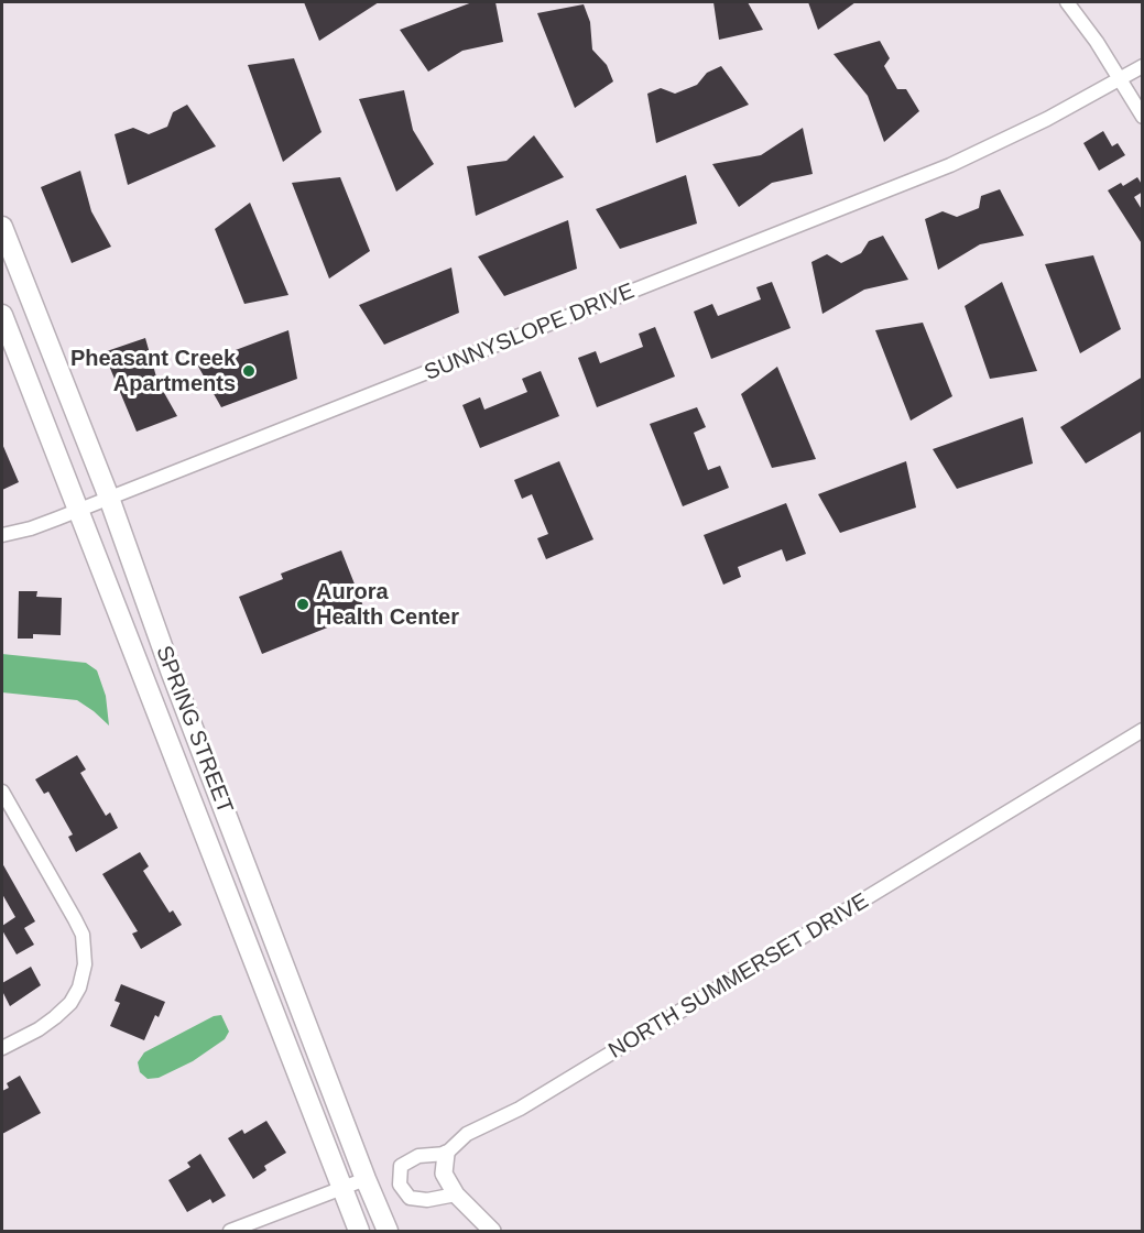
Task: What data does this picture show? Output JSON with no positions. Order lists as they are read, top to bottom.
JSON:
{
  "streets": {
    "main road": ["SPRING STREET"],
    "street": ["SUNNYSLOPE DRIVE", "NORTH SUMMERSET DRIVE"]
  },
  "crossings": [
    ["SUNNYSLOPE DRIVE", "SPRING STREET"]
  ],
  "places": ["Pheasant Creek Apartments", "Aurora Health Center"]
}
